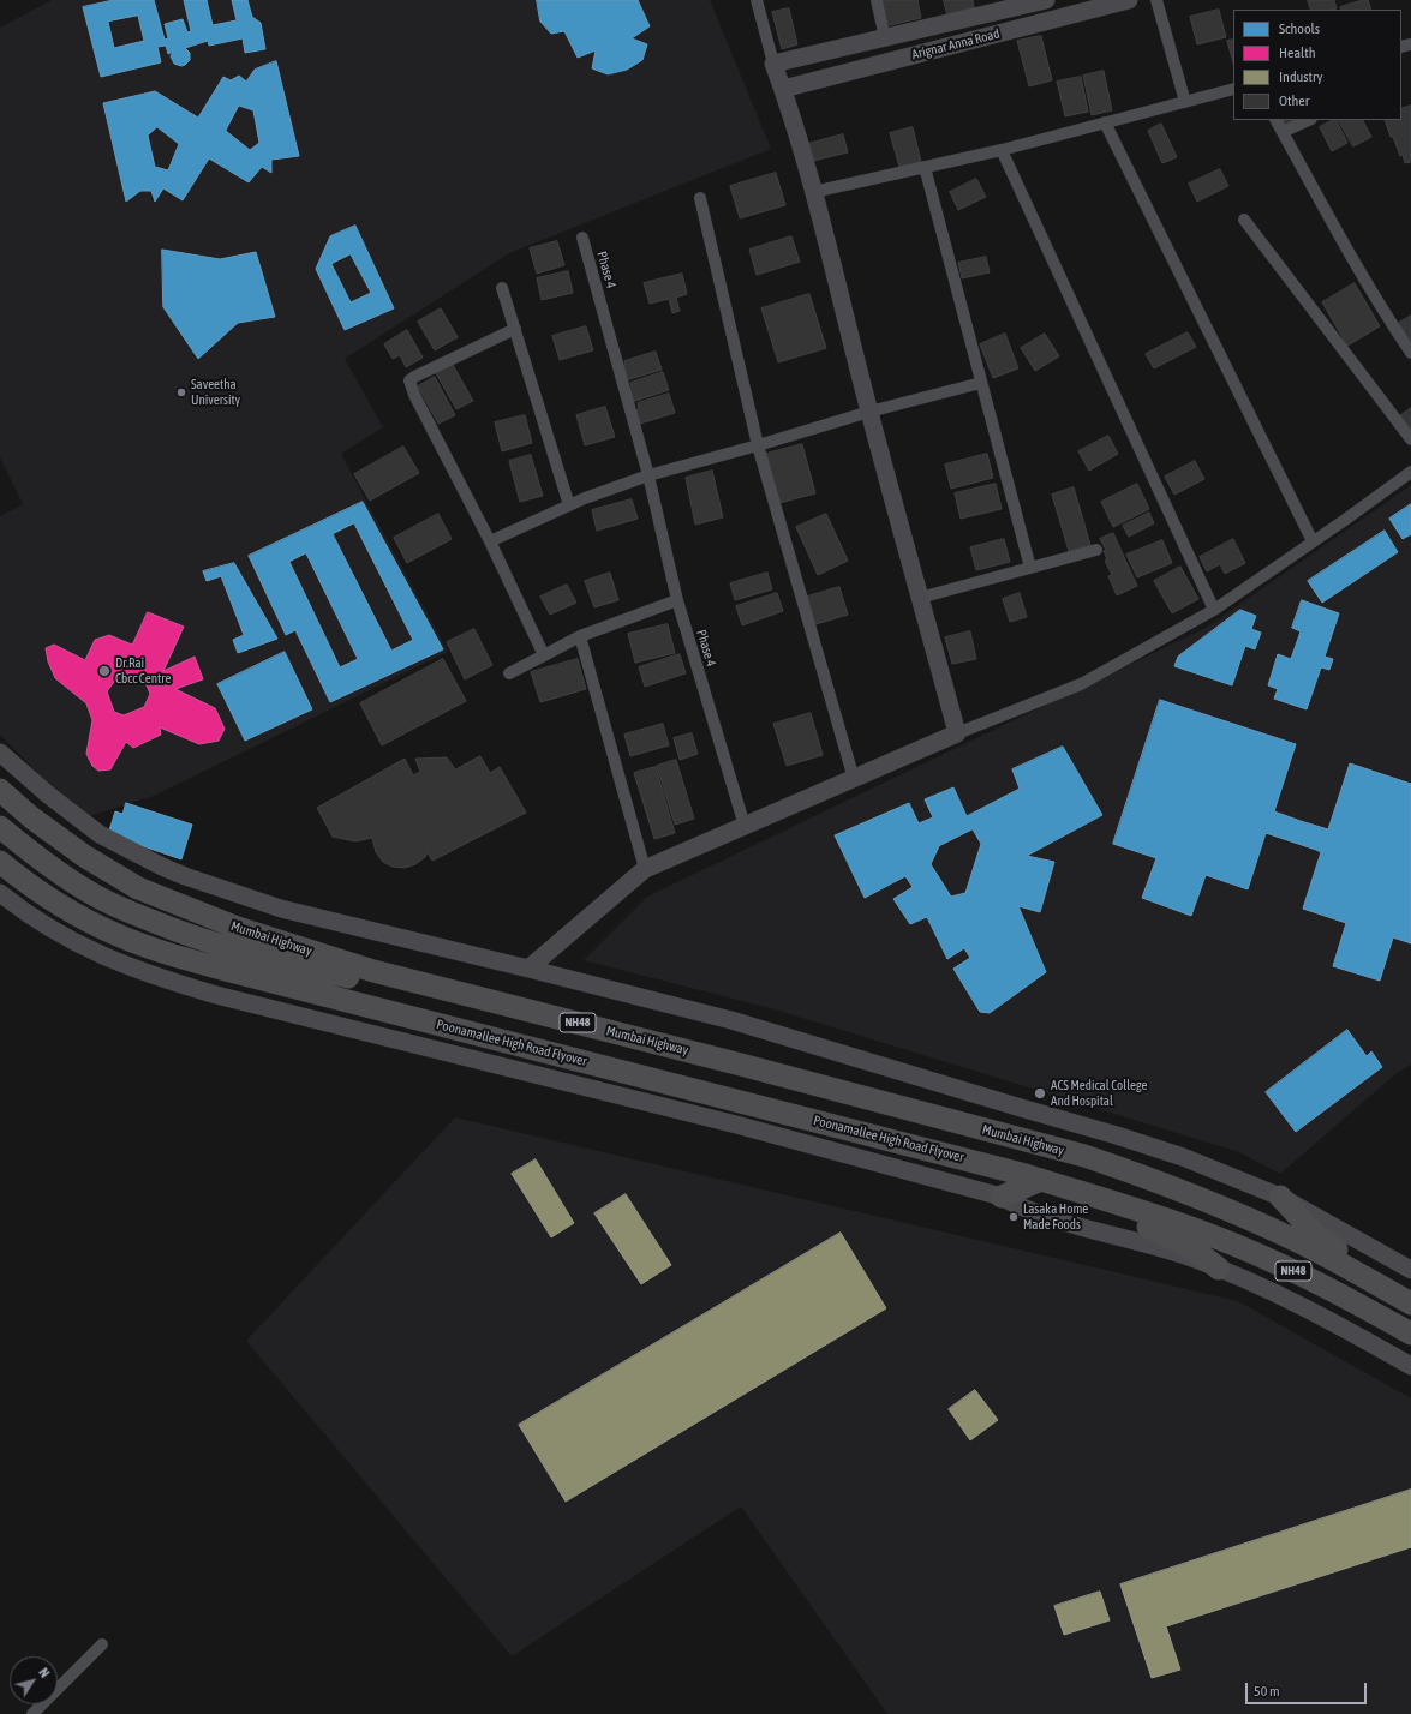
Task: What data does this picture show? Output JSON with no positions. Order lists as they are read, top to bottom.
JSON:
{
  "streets": {
    "highway": ["Mumbai Highway", "NH48", "Poonamallee High Road Flyover"],
    "street": ["Arignar Anna Road", "Phase 4"]
  },
  "crossings": [
    ["NH48", "Poonamallee High Road Flyover"]
  ],
  "places": [
    "Saveetha University",
    "Dr.Rai Cbcc Centre",
    "ACS Medical College And Hospital",
    "Lasaka Home Made Foods"
  ],
  "legend": [
    "Schools",
    "Health",
    "Industry",
    "Other"
  ],
  "scale_bar": "50 m",
  "north": "top right"
}
